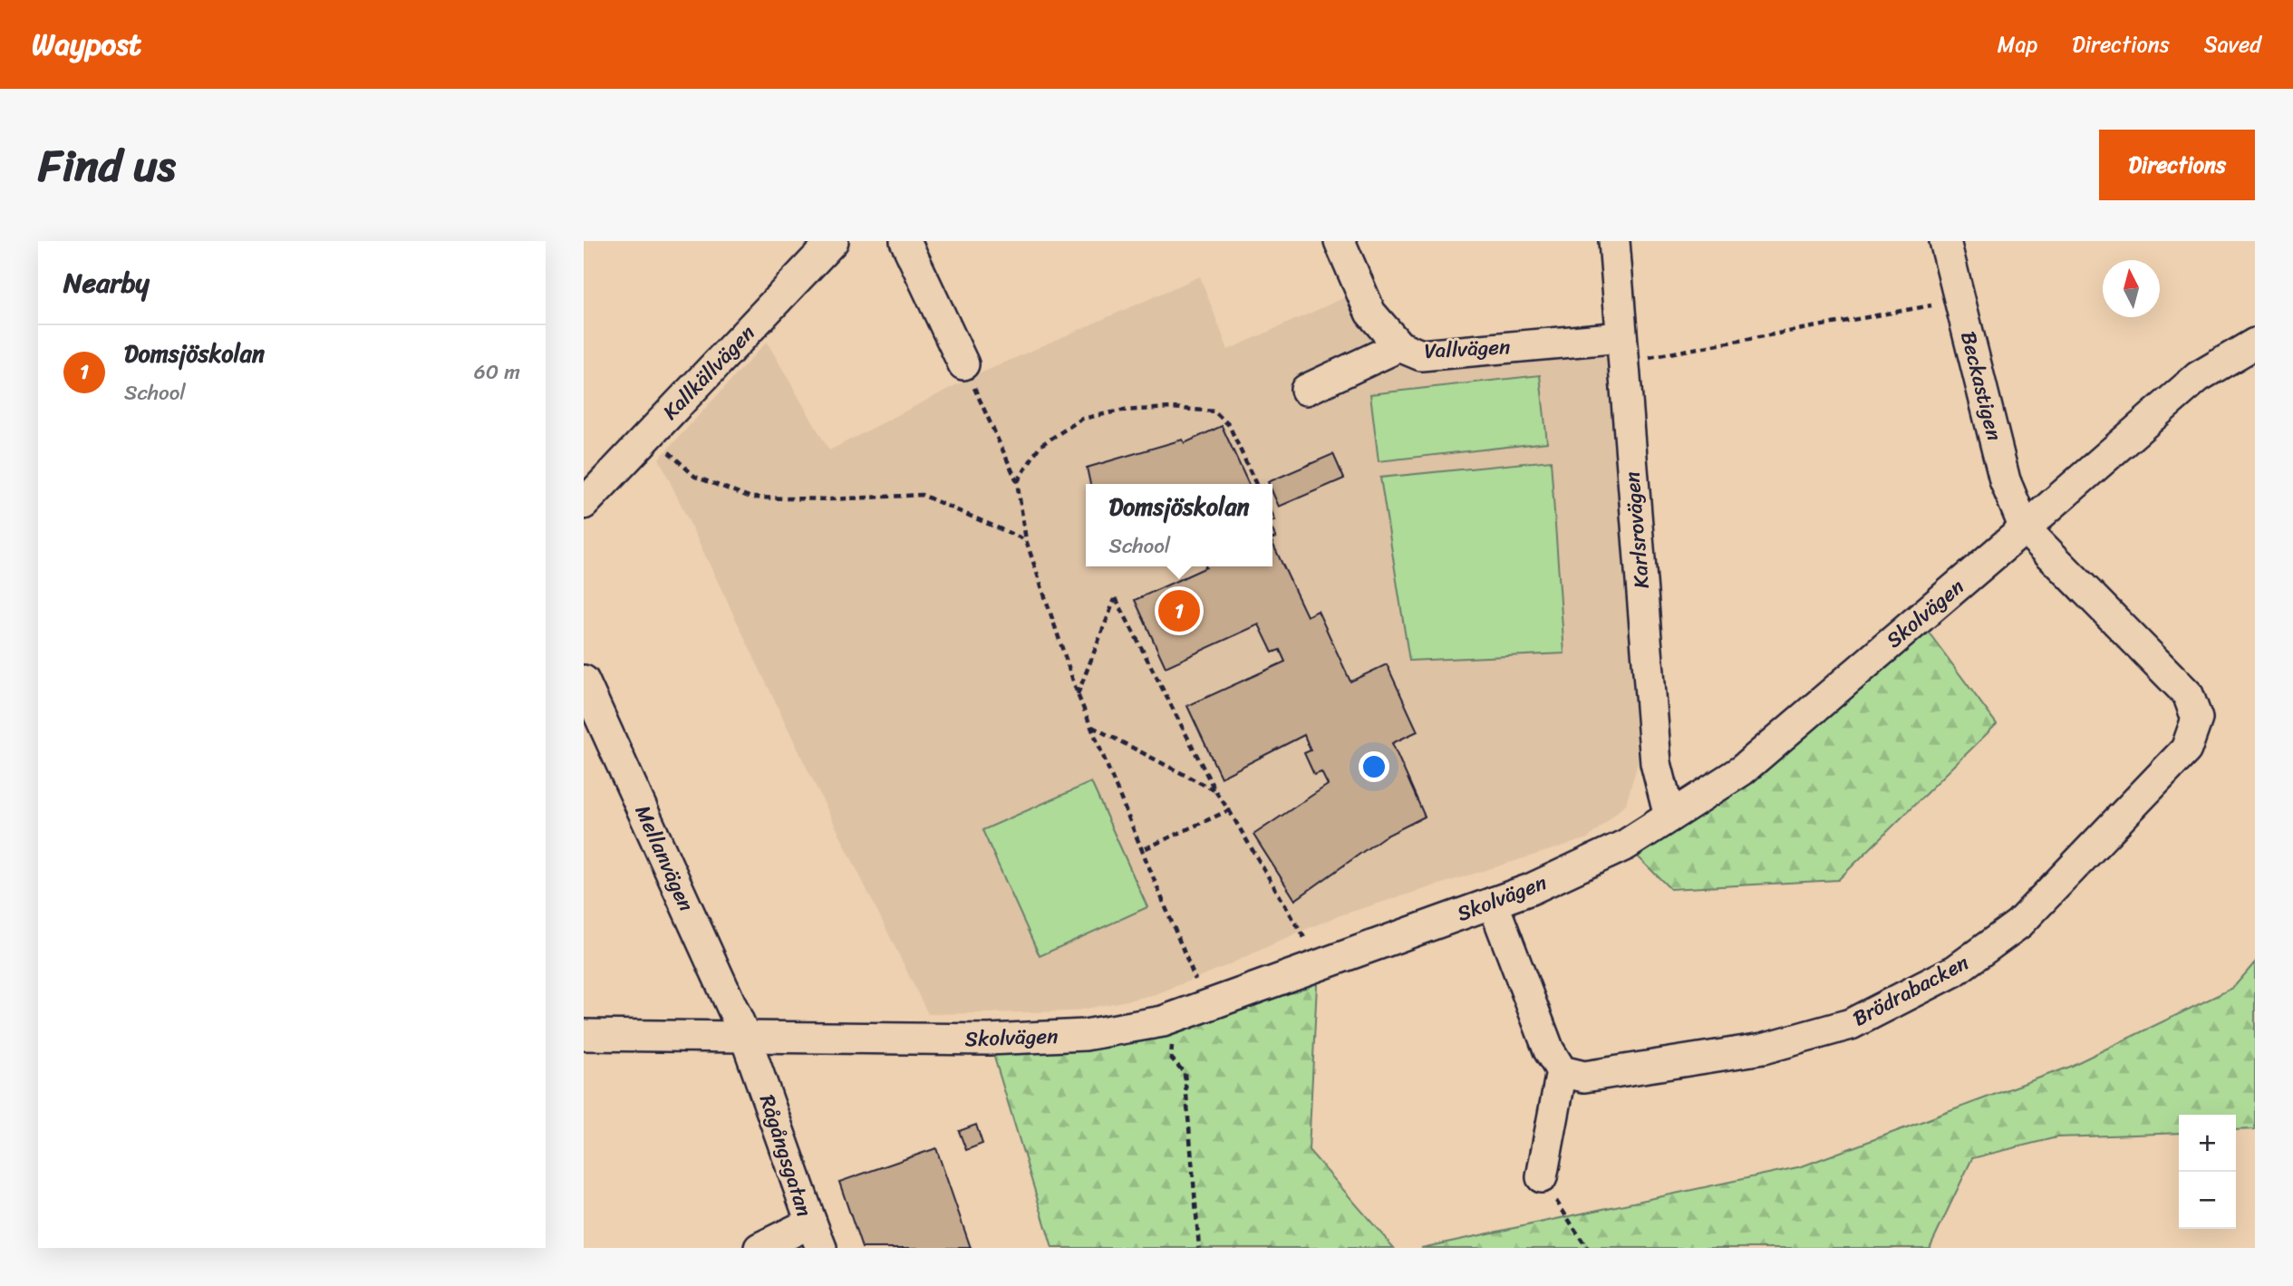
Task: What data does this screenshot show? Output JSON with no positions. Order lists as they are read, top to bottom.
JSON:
{
  "streets": {
    "street": [
      "Vallvägen",
      "Kallkällvägen",
      "Beckastigen",
      "Karlsrovägen",
      "Skolvägen",
      "Mellanvägen",
      "Brödrabacken",
      "Rågångsgatan"
    ]
  },
  "crossings": [
    ["Vallvägen", "Karlsrovägen"],
    ["Beckastigen", "Skolvägen"],
    ["Beckastigen", "Brödrabacken"],
    ["Karlsrovägen", "Skolvägen"],
    ["Skolvägen", "Mellanvägen"],
    ["Skolvägen", "Brödrabacken"],
    ["Skolvägen", "Rågångsgatan"],
    ["Mellanvägen", "Rågångsgatan"]
  ],
  "north": "top",
  "page": {
    "header": "Waypost",
    "nav": ["Map", "Directions", "Saved"],
    "title": "Find us",
    "buttons": "Directions",
    "heading": "Nearby",
    "list": [
      {
        "mark": "1",
        "name": "Domsjöskolan",
        "note": "School",
        "value": "60 m"
      }
    ],
    "popup": ["Domsjöskolan", "School"],
    "pins": "1",
    "map_buttons": ["+", "−"]
  }
}
